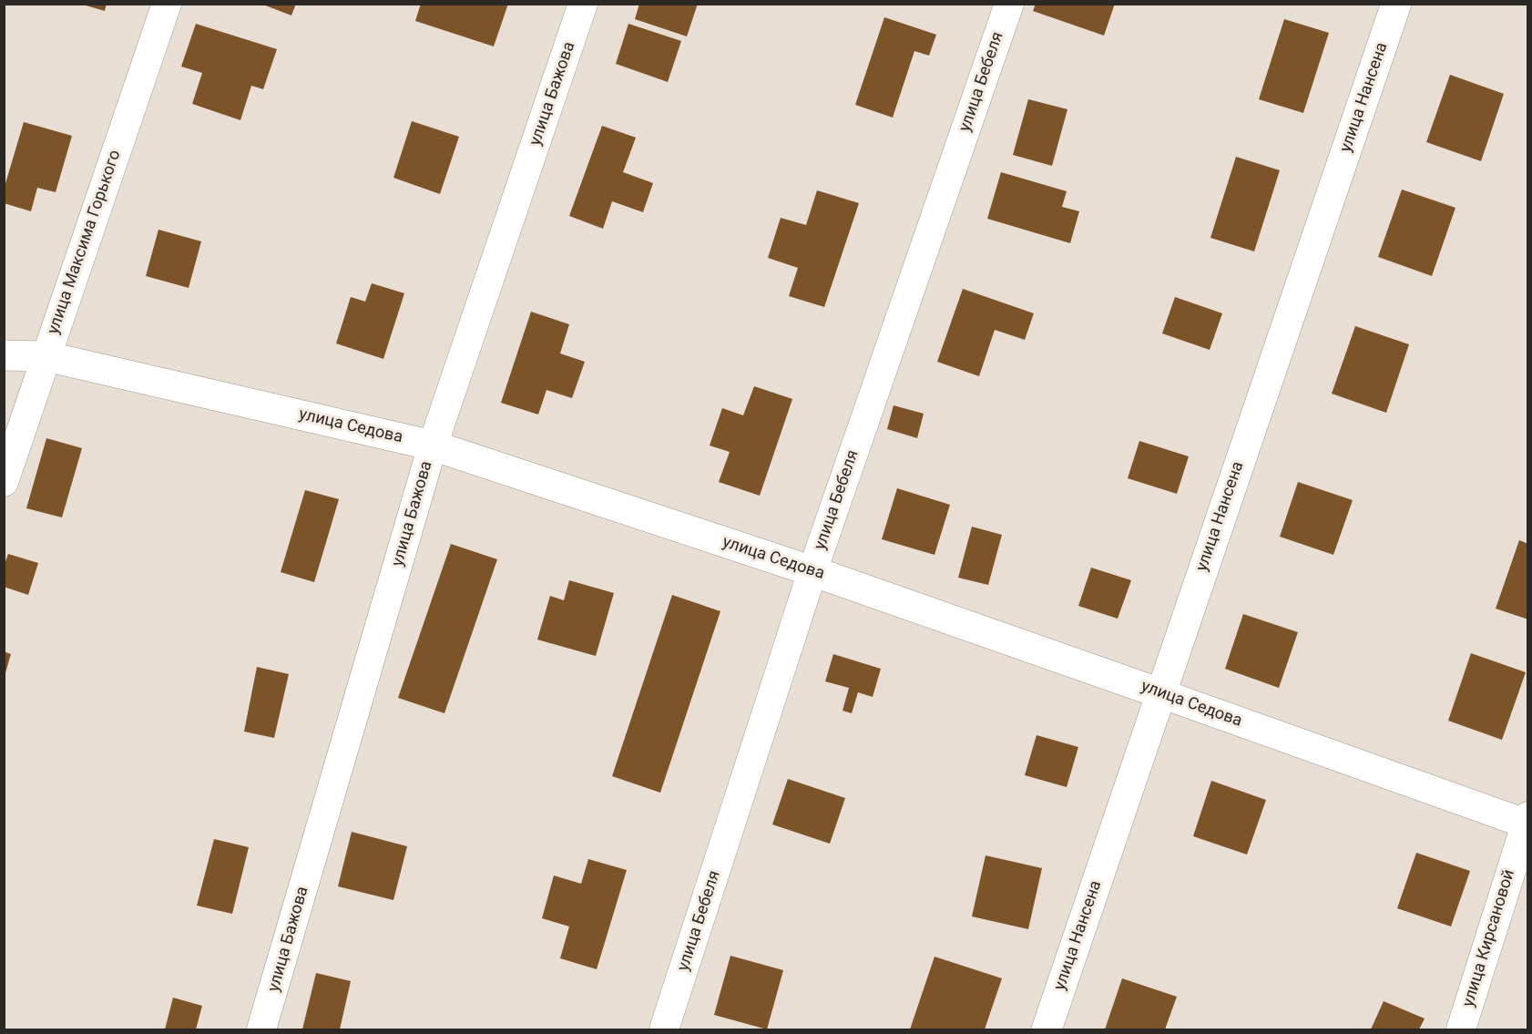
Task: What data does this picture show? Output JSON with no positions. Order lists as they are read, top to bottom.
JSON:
{
  "streets": {
    "street": [
      "улица Бебеля",
      "улица Бажова",
      "улица Нансена",
      "улица Максима Горького",
      "улица Седова",
      "улица Кирсановой"
    ]
  },
  "crossings": [
    ["улица Бебеля", "улица Седова"],
    ["улица Бажова", "улица Седова"],
    ["улица Нансена", "улица Седова"],
    ["улица Максима Горького", "улица Седова"],
    ["улица Седова", "улица Кирсановой"]
  ]
}
